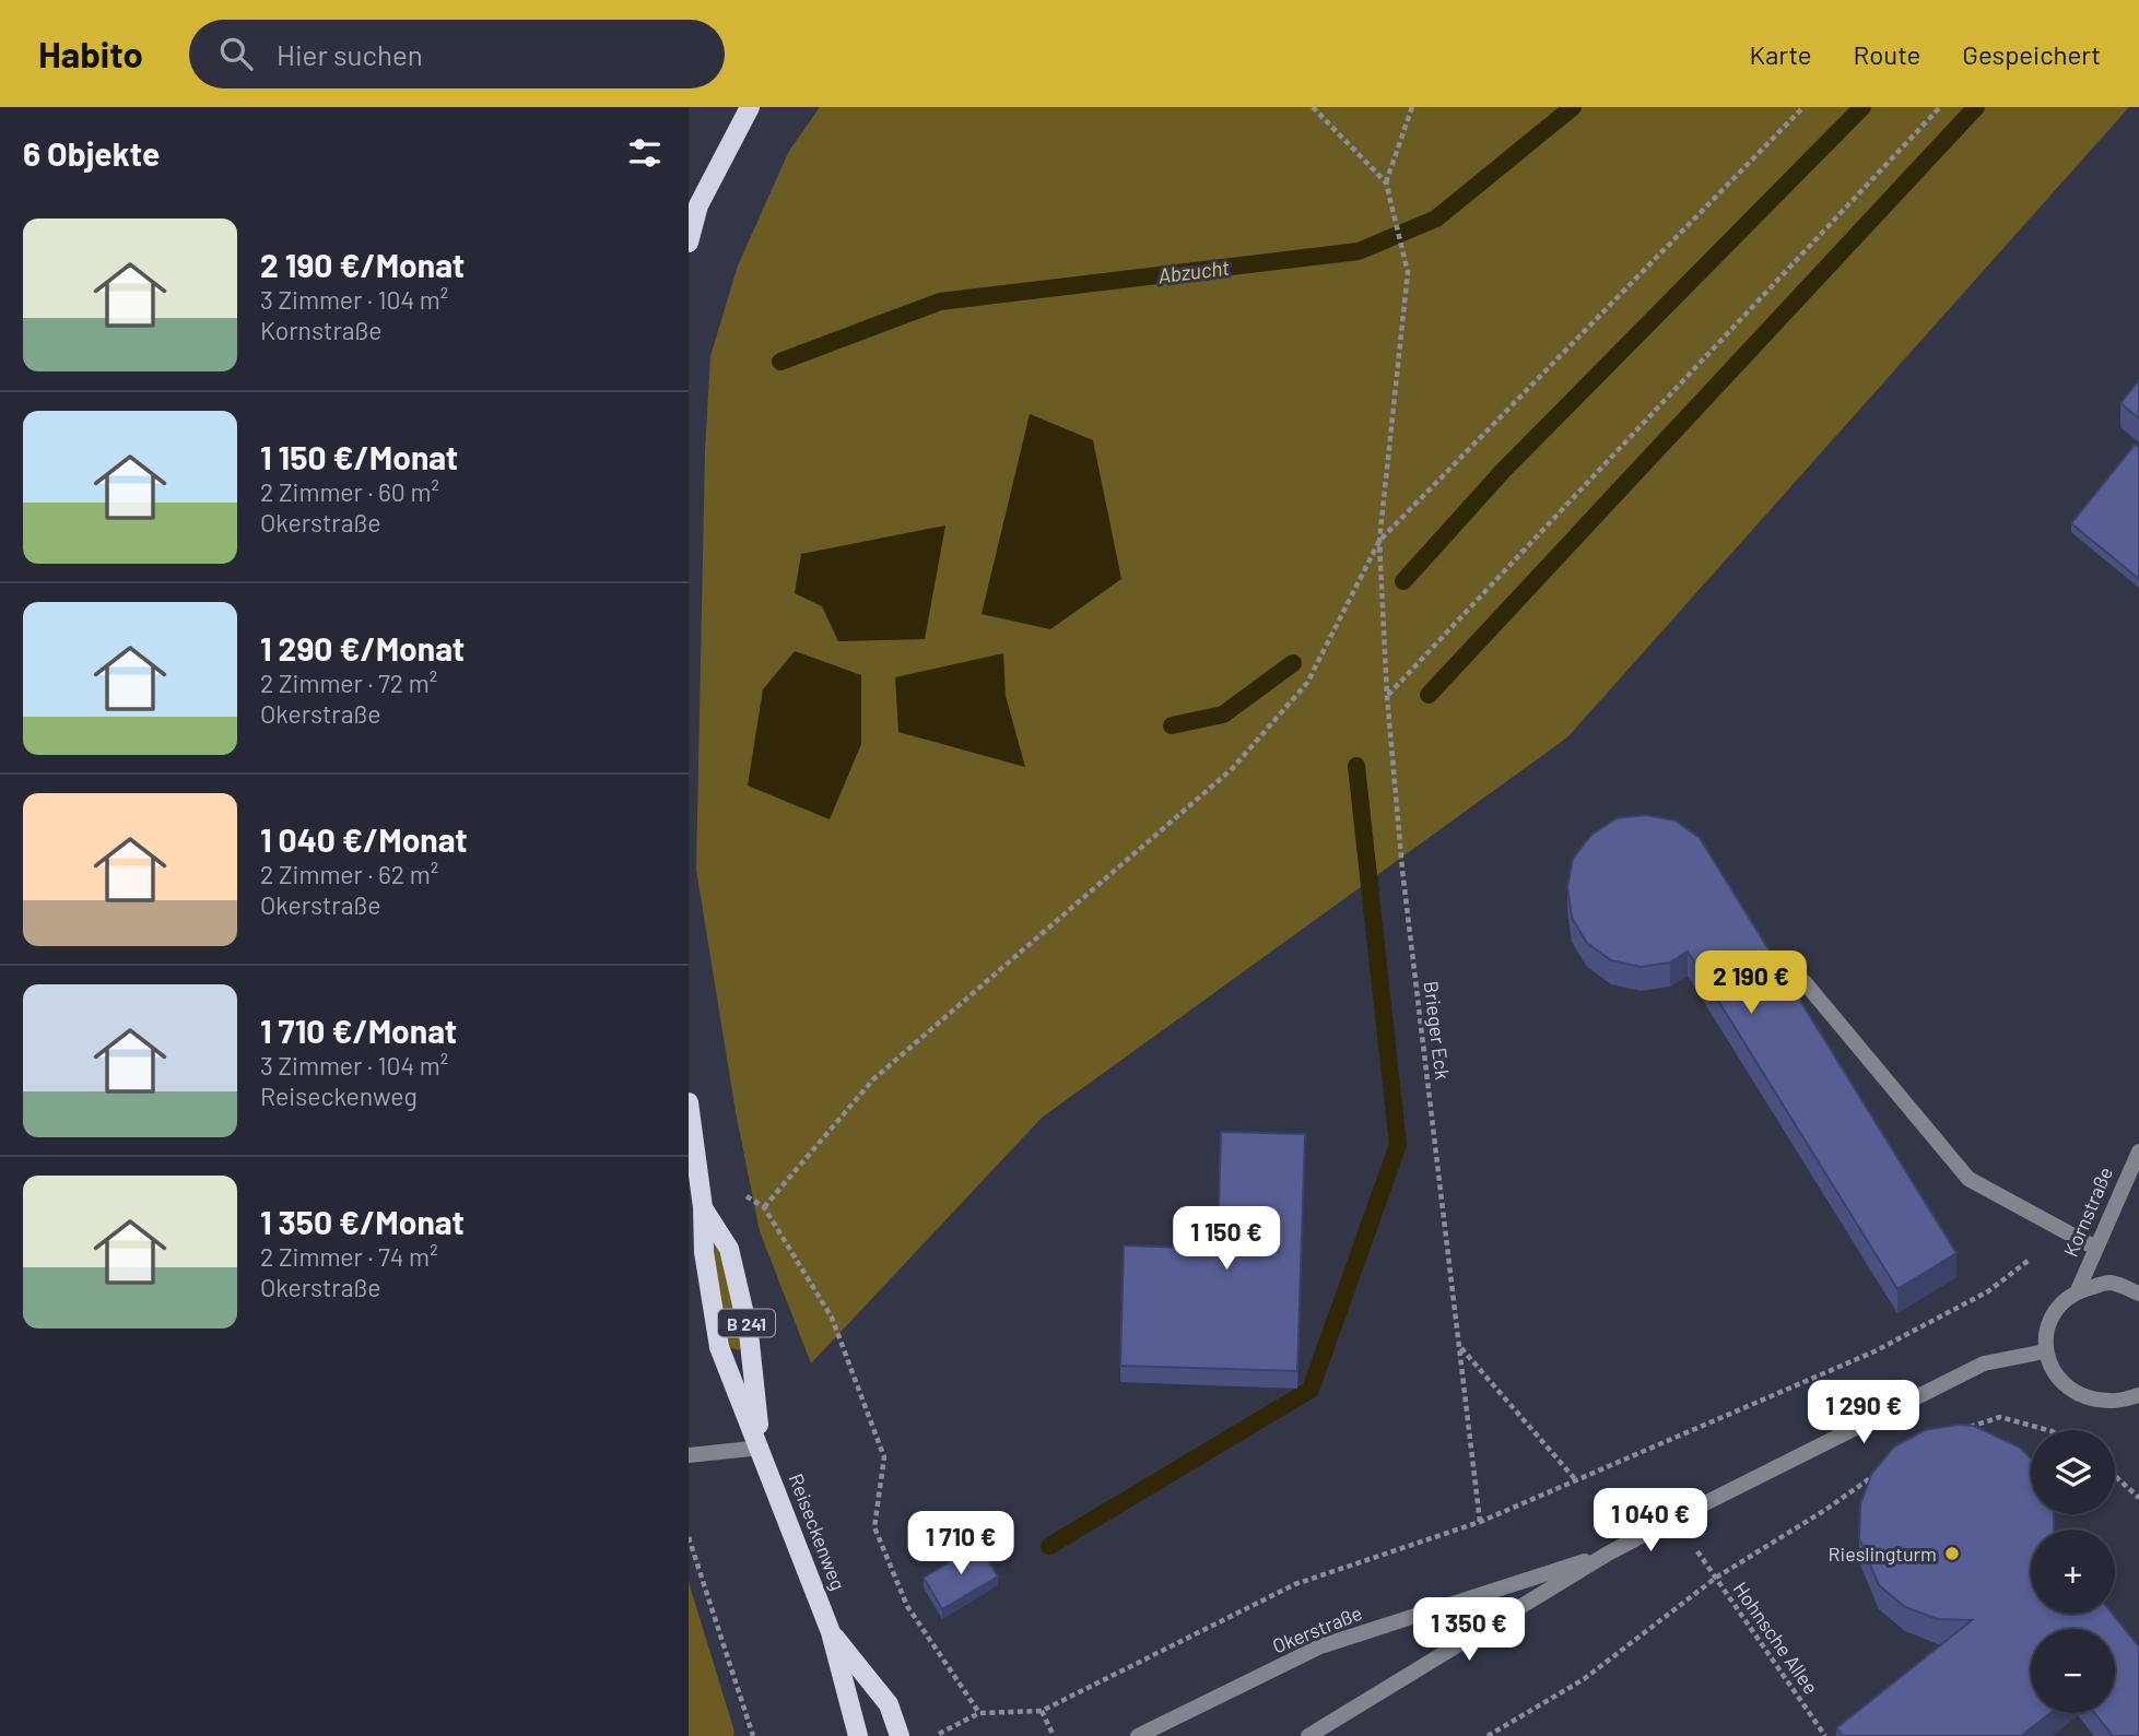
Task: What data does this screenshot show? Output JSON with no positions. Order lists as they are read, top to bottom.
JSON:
{
  "streets": {
    "main road": ["B 241", "Reiseckenweg"],
    "street": ["Kornstraße", "Okerstraße"],
    "path": ["Brieger Eck", "Hohnsche Allee"]
  },
  "crossings": [
    ["Kornstraße", "Okerstraße"],
    ["Okerstraße", "Hohnsche Allee"]
  ],
  "water": ["Abzucht"],
  "places": ["Rieslingturm"],
  "page": {
    "header": "Habito",
    "search": "Hier suchen",
    "nav": ["Karte", "Route", "Gespeichert"],
    "heading": "6 Objekte",
    "list": [
      {
        "name": "2 190 €/Monat",
        "note": "3 Zimmer · 104 m² · Kornstraße"
      },
      {
        "name": "1 150 €/Monat",
        "note": "2 Zimmer · 60 m² · Okerstraße"
      },
      {
        "name": "1 290 €/Monat",
        "note": "2 Zimmer · 72 m² · Okerstraße"
      },
      {
        "name": "1 040 €/Monat",
        "note": "2 Zimmer · 62 m² · Okerstraße"
      },
      {
        "name": "1 710 €/Monat",
        "note": "3 Zimmer · 104 m² · Reiseckenweg"
      },
      {
        "name": "1 350 €/Monat",
        "note": "2 Zimmer · 74 m² · Okerstraße"
      }
    ],
    "price": [
      "2 190 €",
      "1 150 €",
      "1 290 €",
      "1 040 €",
      "1 710 €",
      "1 350 €"
    ],
    "map_buttons": ["+", "−"]
  }
}
